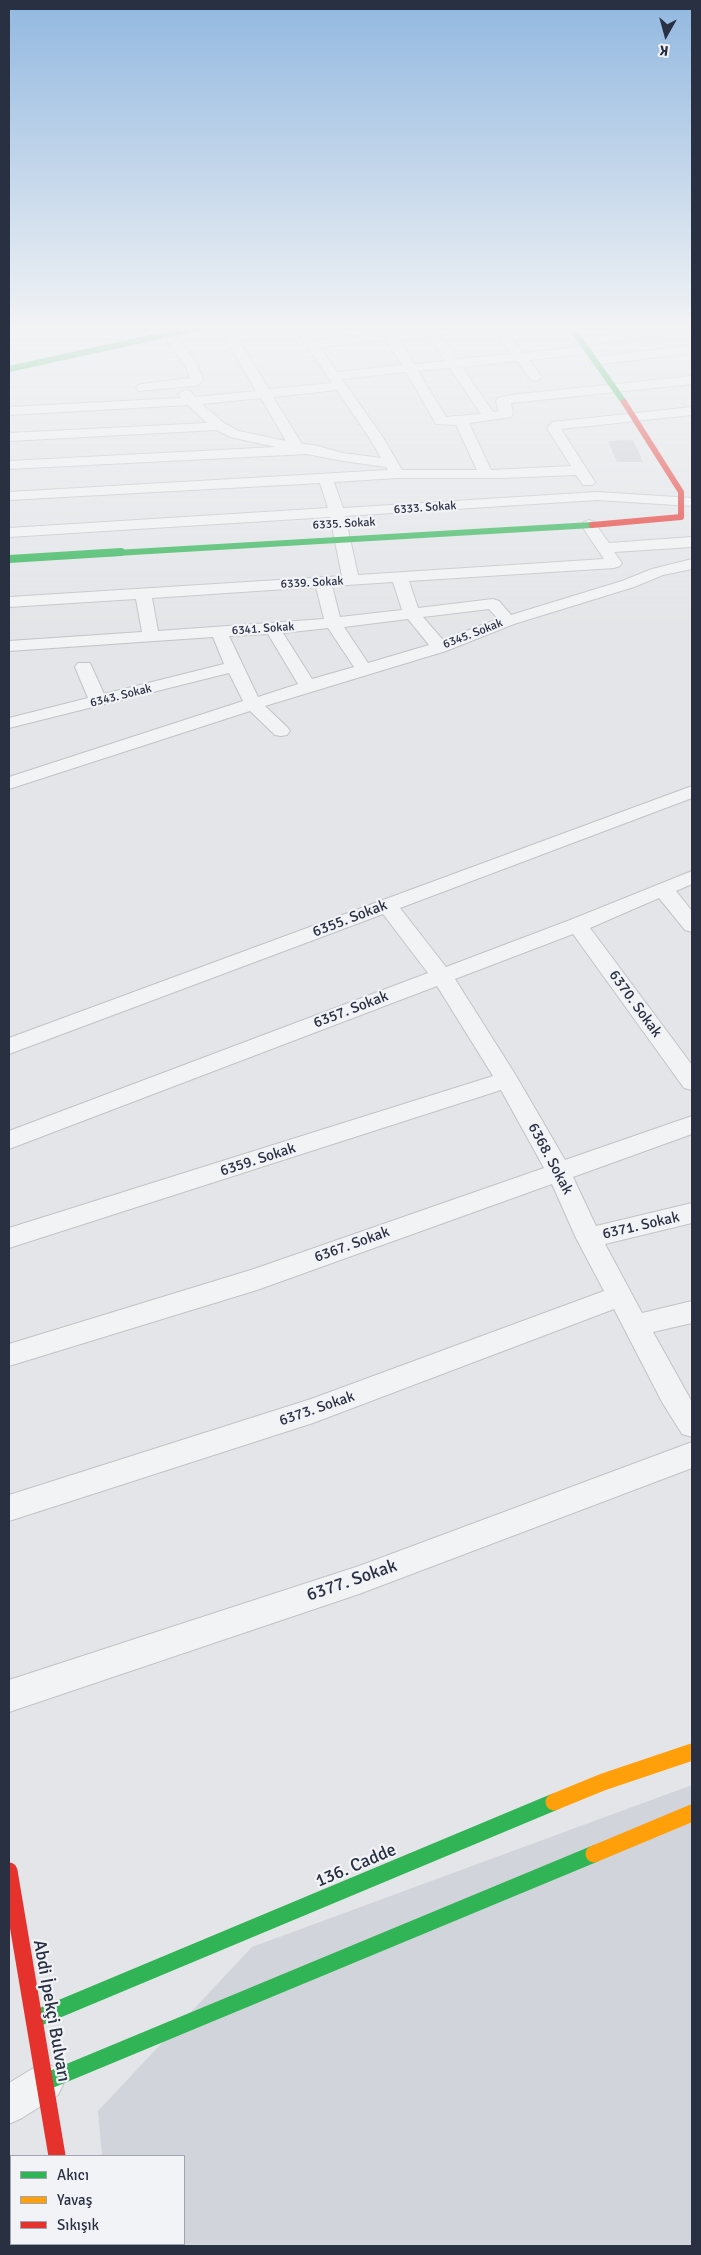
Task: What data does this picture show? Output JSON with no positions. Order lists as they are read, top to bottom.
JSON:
{
  "streets": {
    "street": [
      "6333. Sokak",
      "6335. Sokak",
      "6339. Sokak",
      "6341. Sokak",
      "6345. Sokak",
      "6343. Sokak",
      "6355. Sokak",
      "6370. Sokak",
      "6357. Sokak",
      "6368. Sokak",
      "6359. Sokak",
      "6371. Sokak",
      "6367. Sokak",
      "6373. Sokak",
      "6377. Sokak",
      "136. Cadde",
      "Abdi İpekçi Bulvarı"
    ]
  },
  "crossings": [
    ["6333. Sokak", "6335. Sokak"],
    ["6341. Sokak", "6345. Sokak"],
    ["6355. Sokak", "6368. Sokak"],
    ["6370. Sokak", "6357. Sokak"],
    ["6357. Sokak", "6368. Sokak"],
    ["6368. Sokak", "6359. Sokak"],
    ["6368. Sokak", "6371. Sokak"],
    ["6368. Sokak", "6367. Sokak"],
    ["6368. Sokak", "6373. Sokak"],
    ["136. Cadde", "Abdi İpekçi Bulvarı"]
  ],
  "legend": ["Akıcı", "Yavaş", "Sıkışık"],
  "north": "bottom"
}
